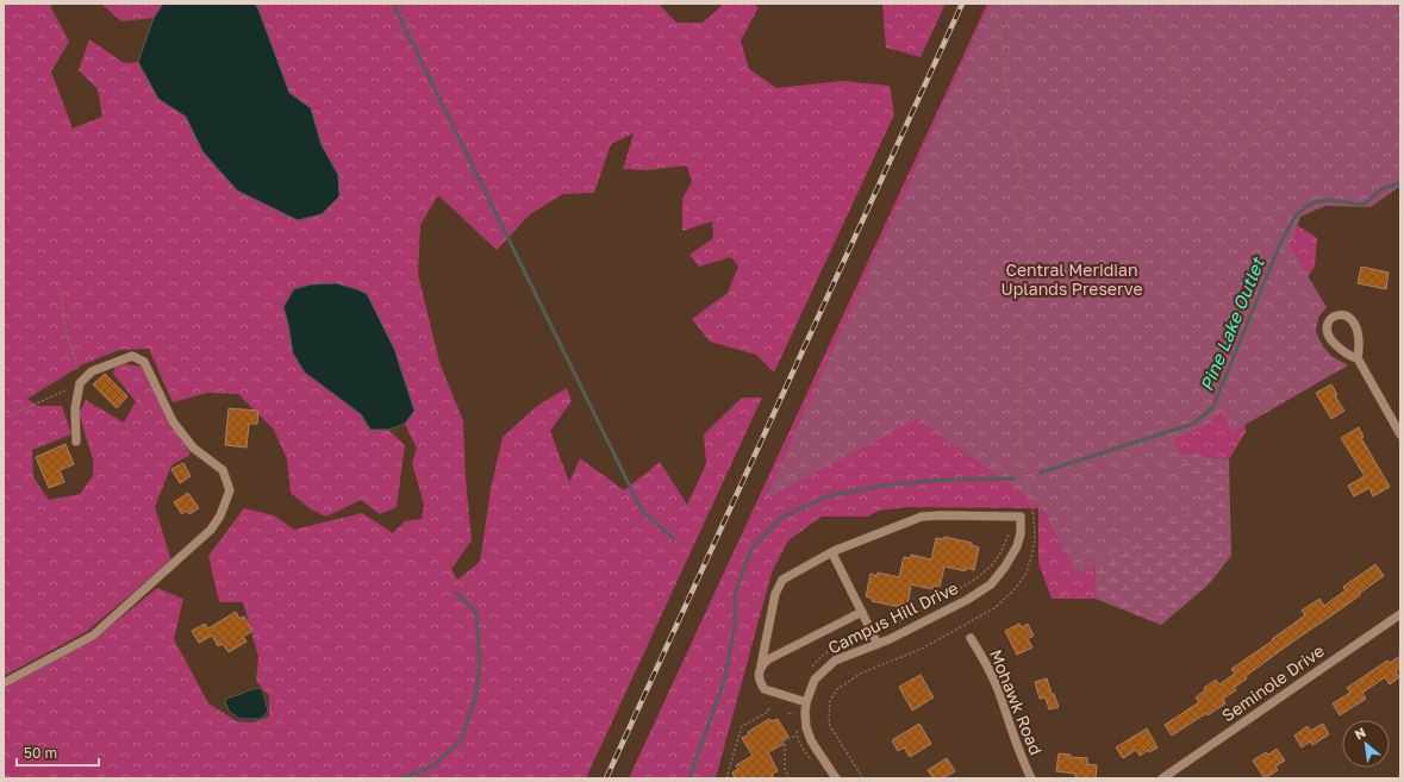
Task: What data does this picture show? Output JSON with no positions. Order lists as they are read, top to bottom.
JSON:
{
  "streets": {
    "street": ["Campus Hill Drive", "Seminole Drive", "Mohawk Road"]
  },
  "water": ["Pine Lake Outlet"],
  "parks": ["Central Meridian Uplands Preserve"],
  "scale_bar": "50 m",
  "north": "top left"
}
